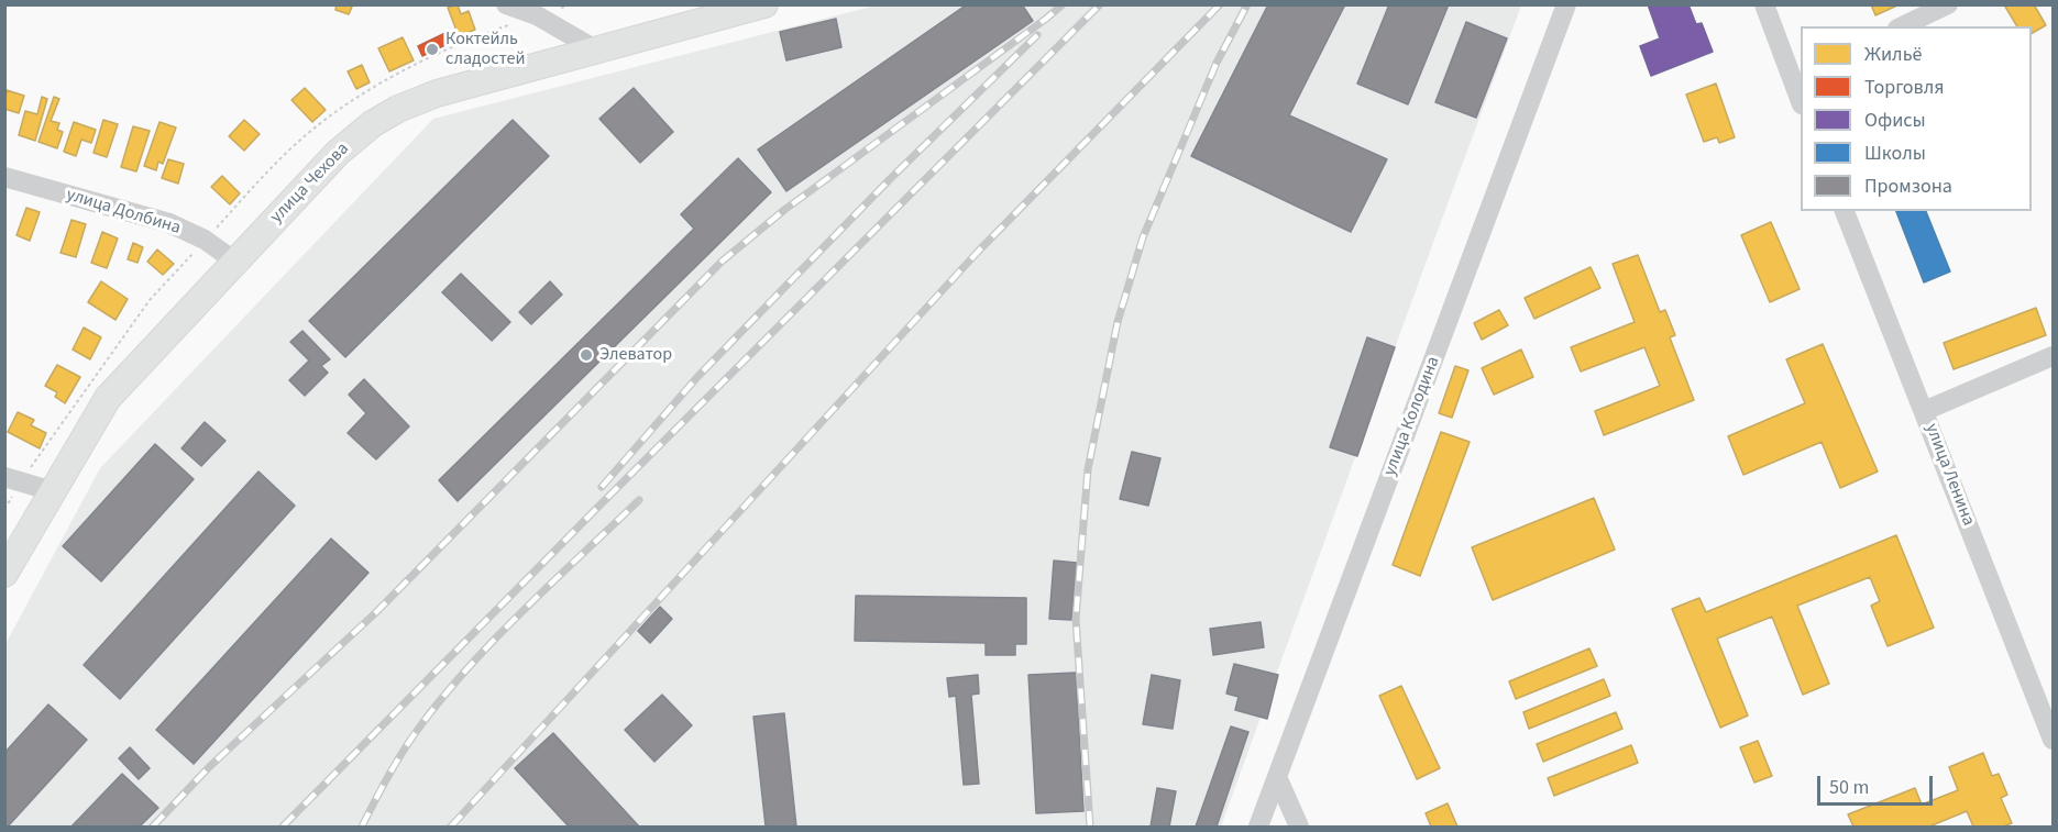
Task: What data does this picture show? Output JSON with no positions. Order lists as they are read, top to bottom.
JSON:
{
  "streets": {
    "main road": ["улица Чехова"],
    "street": ["улица Долбина", "улица Колодина", "улица Ленина"]
  },
  "crossings": [
    ["улица Чехова", "улица Долбина"]
  ],
  "places": ["Коктейль сладостей", "Элеватор"],
  "legend": [
    "Жильё",
    "Торговля",
    "Офисы",
    "Школы",
    "Промзона"
  ],
  "scale_bar": "50 m"
}
